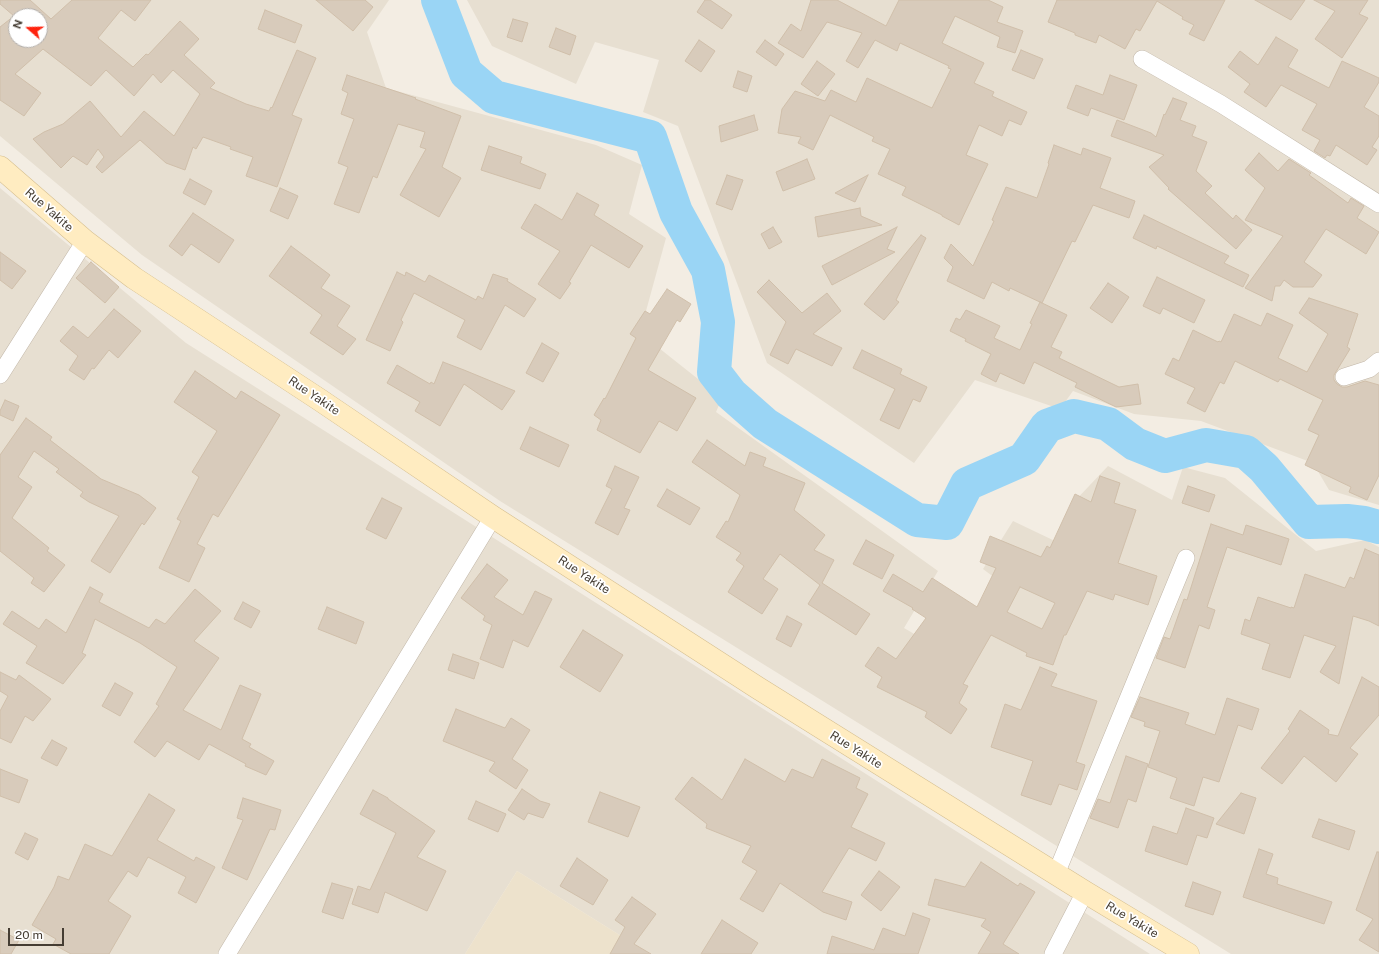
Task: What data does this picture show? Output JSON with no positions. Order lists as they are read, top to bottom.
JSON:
{
  "streets": {
    "main road": ["Rue Yakite"]
  },
  "scale_bar": "20 m",
  "north": "left"
}
